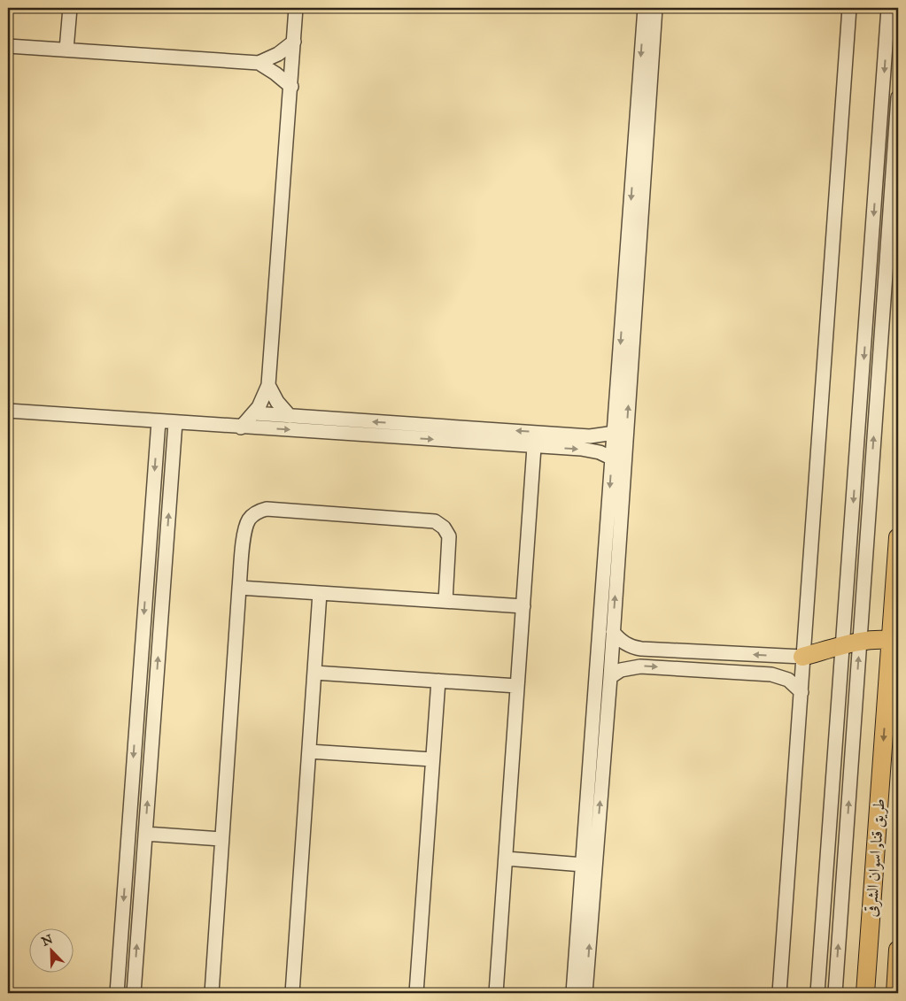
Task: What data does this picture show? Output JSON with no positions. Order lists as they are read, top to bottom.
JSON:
{
  "streets": {
    "main road": ["طريق قنا, اسوان الشرقى"]
  },
  "one_way": ["طريق قنا, اسوان الشرقى"],
  "north": "top left"
}
